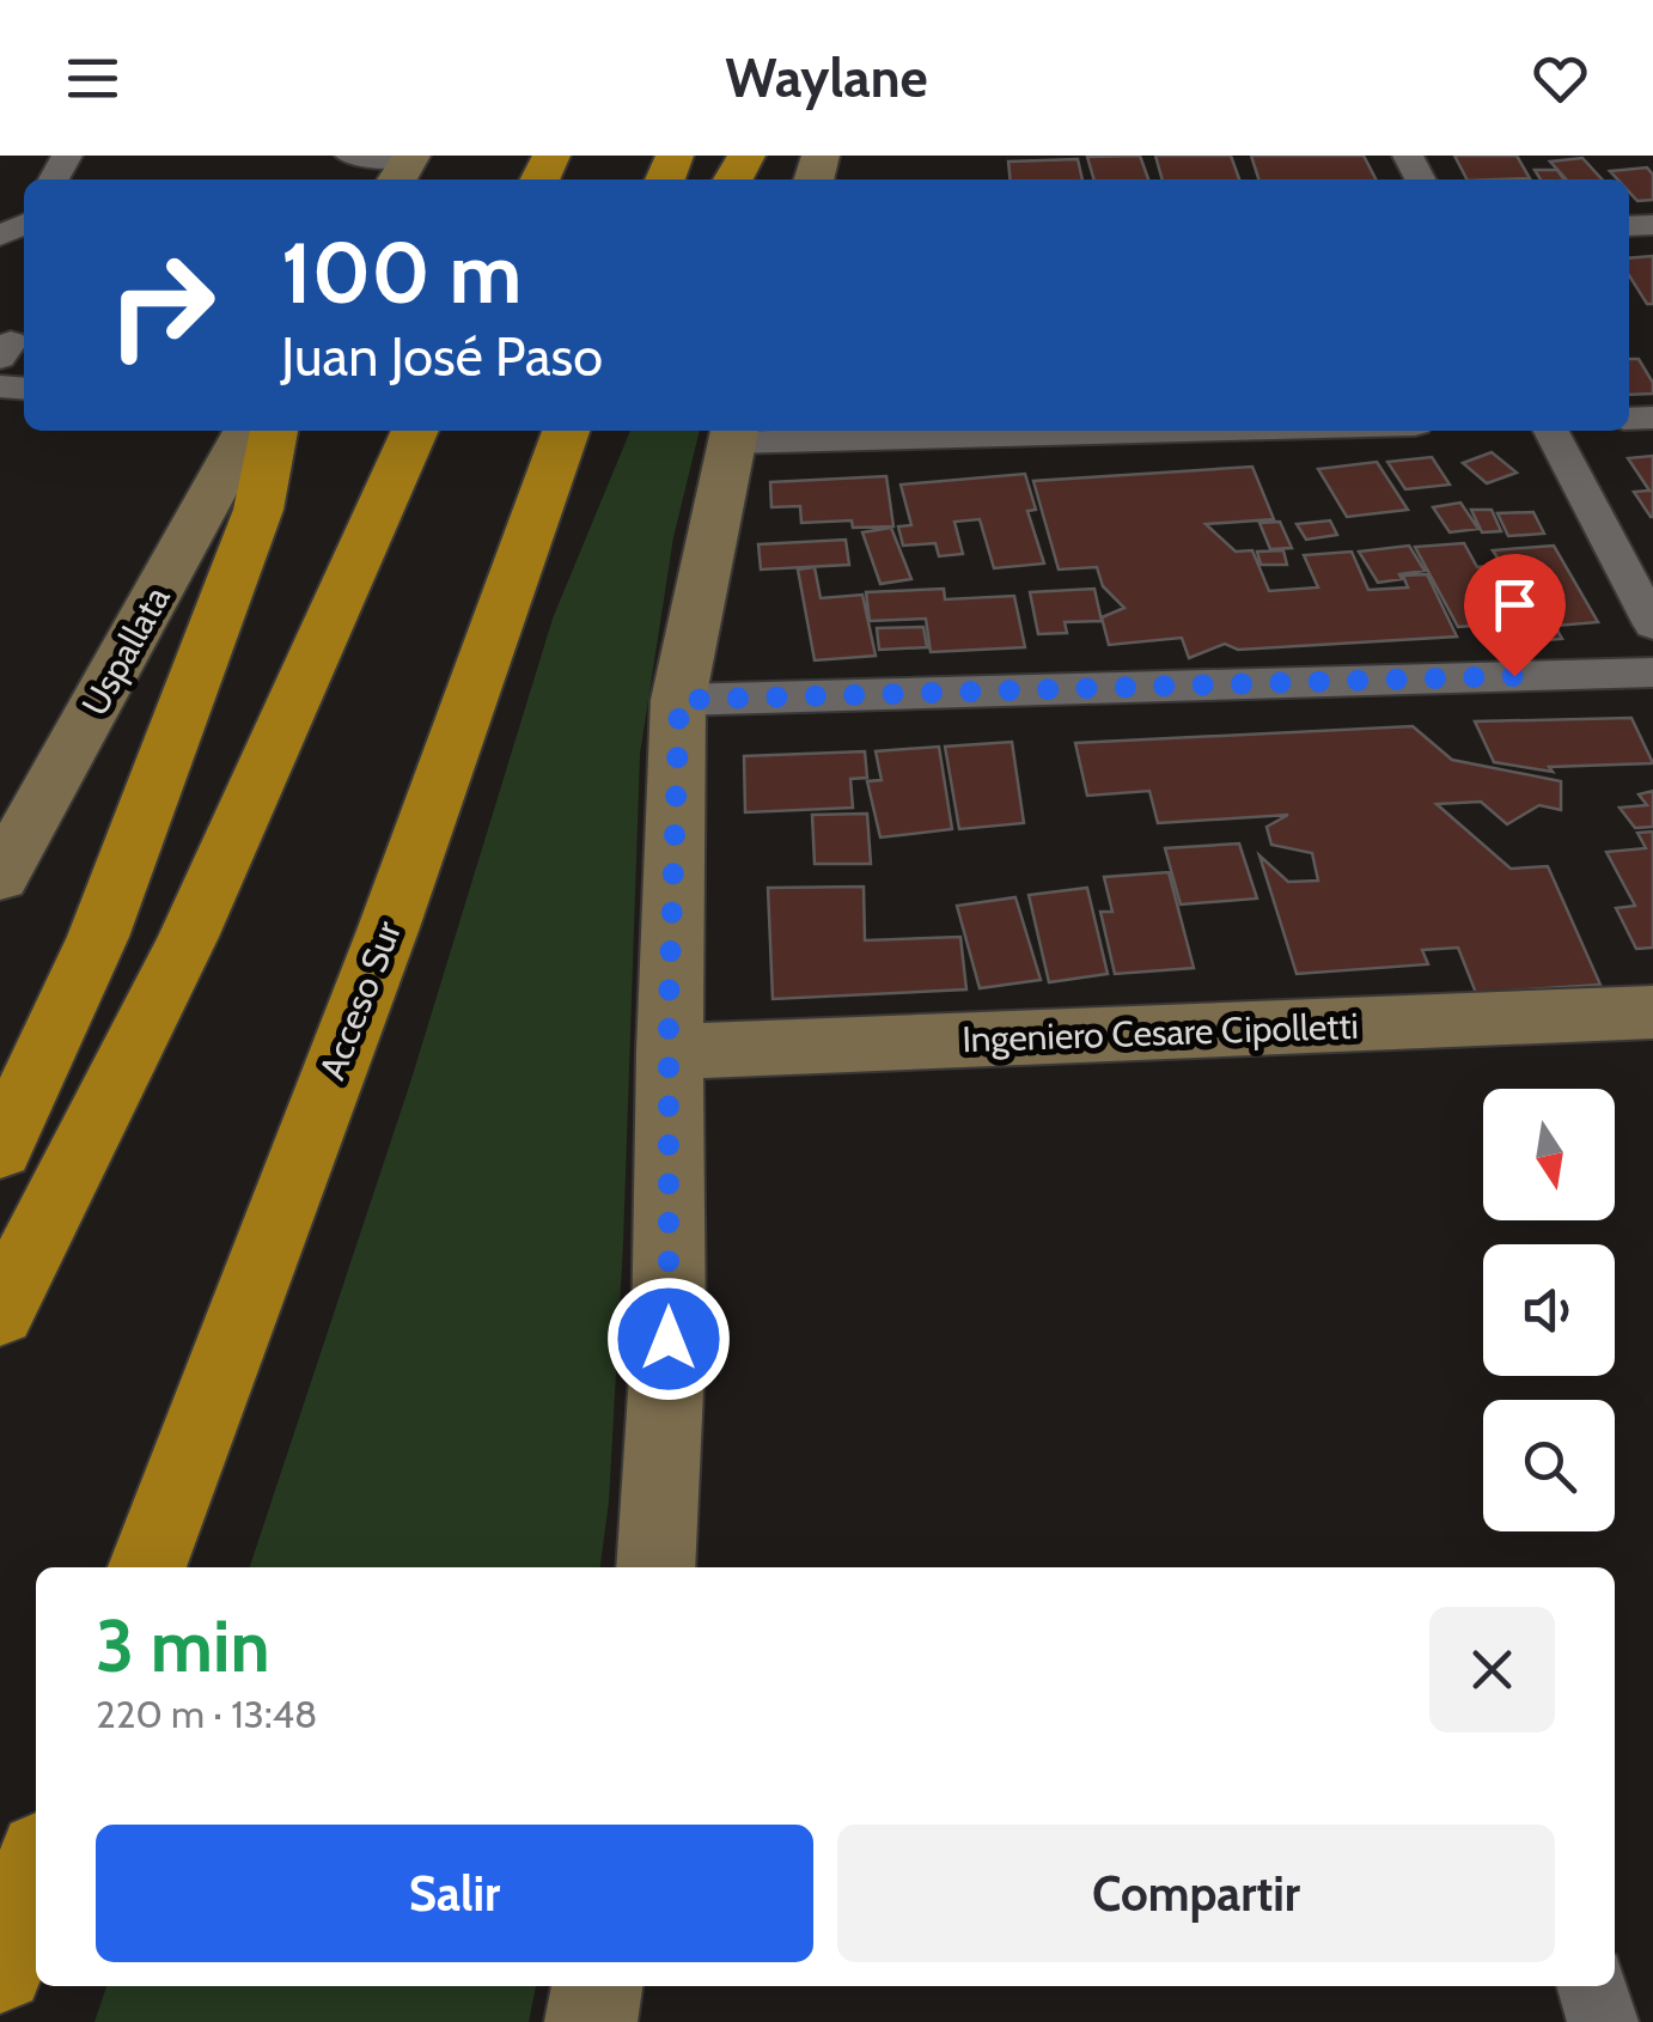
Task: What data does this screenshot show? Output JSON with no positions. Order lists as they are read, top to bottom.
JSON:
{
  "streets": {
    "highway": ["Acceso Sur"],
    "street": ["Uspallata", "Ingeniero Cesare Cipolletti"]
  },
  "north": "bottom",
  "page": {
    "header": "Waylane",
    "turn": ["100 m", "Juan José Paso"],
    "heading": ["3 min", "220 m · 13:48"],
    "buttons": ["Salir", "Compartir"]
  }
}
